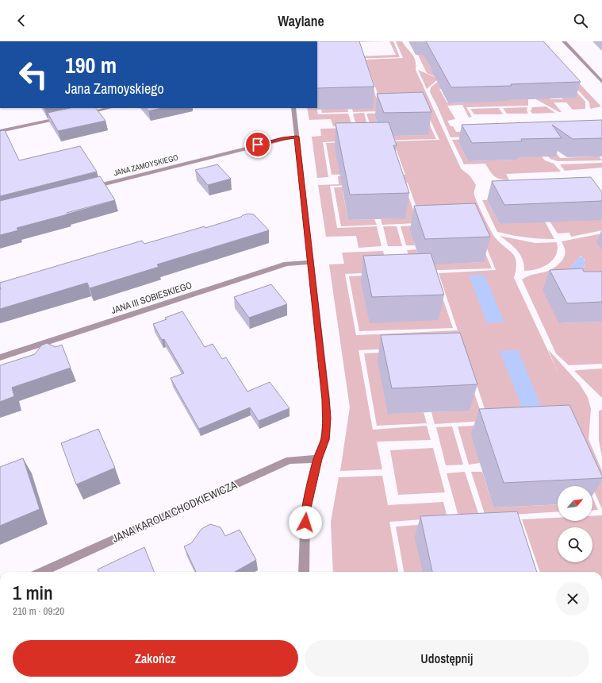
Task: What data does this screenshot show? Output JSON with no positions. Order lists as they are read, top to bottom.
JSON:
{
  "streets": {
    "street": ["JANA ZAMOYSKIEGO", "JANA III SOBIESKIEGO", "JANA KAROLA CHODKIEWICZA"]
  },
  "north": "top right",
  "page": {
    "header": "Waylane",
    "turn": ["190 m", "Jana Zamoyskiego"],
    "heading": ["1 min", "210 m · 09:20"],
    "buttons": ["Zakończ", "Udostępnij"]
  }
}
